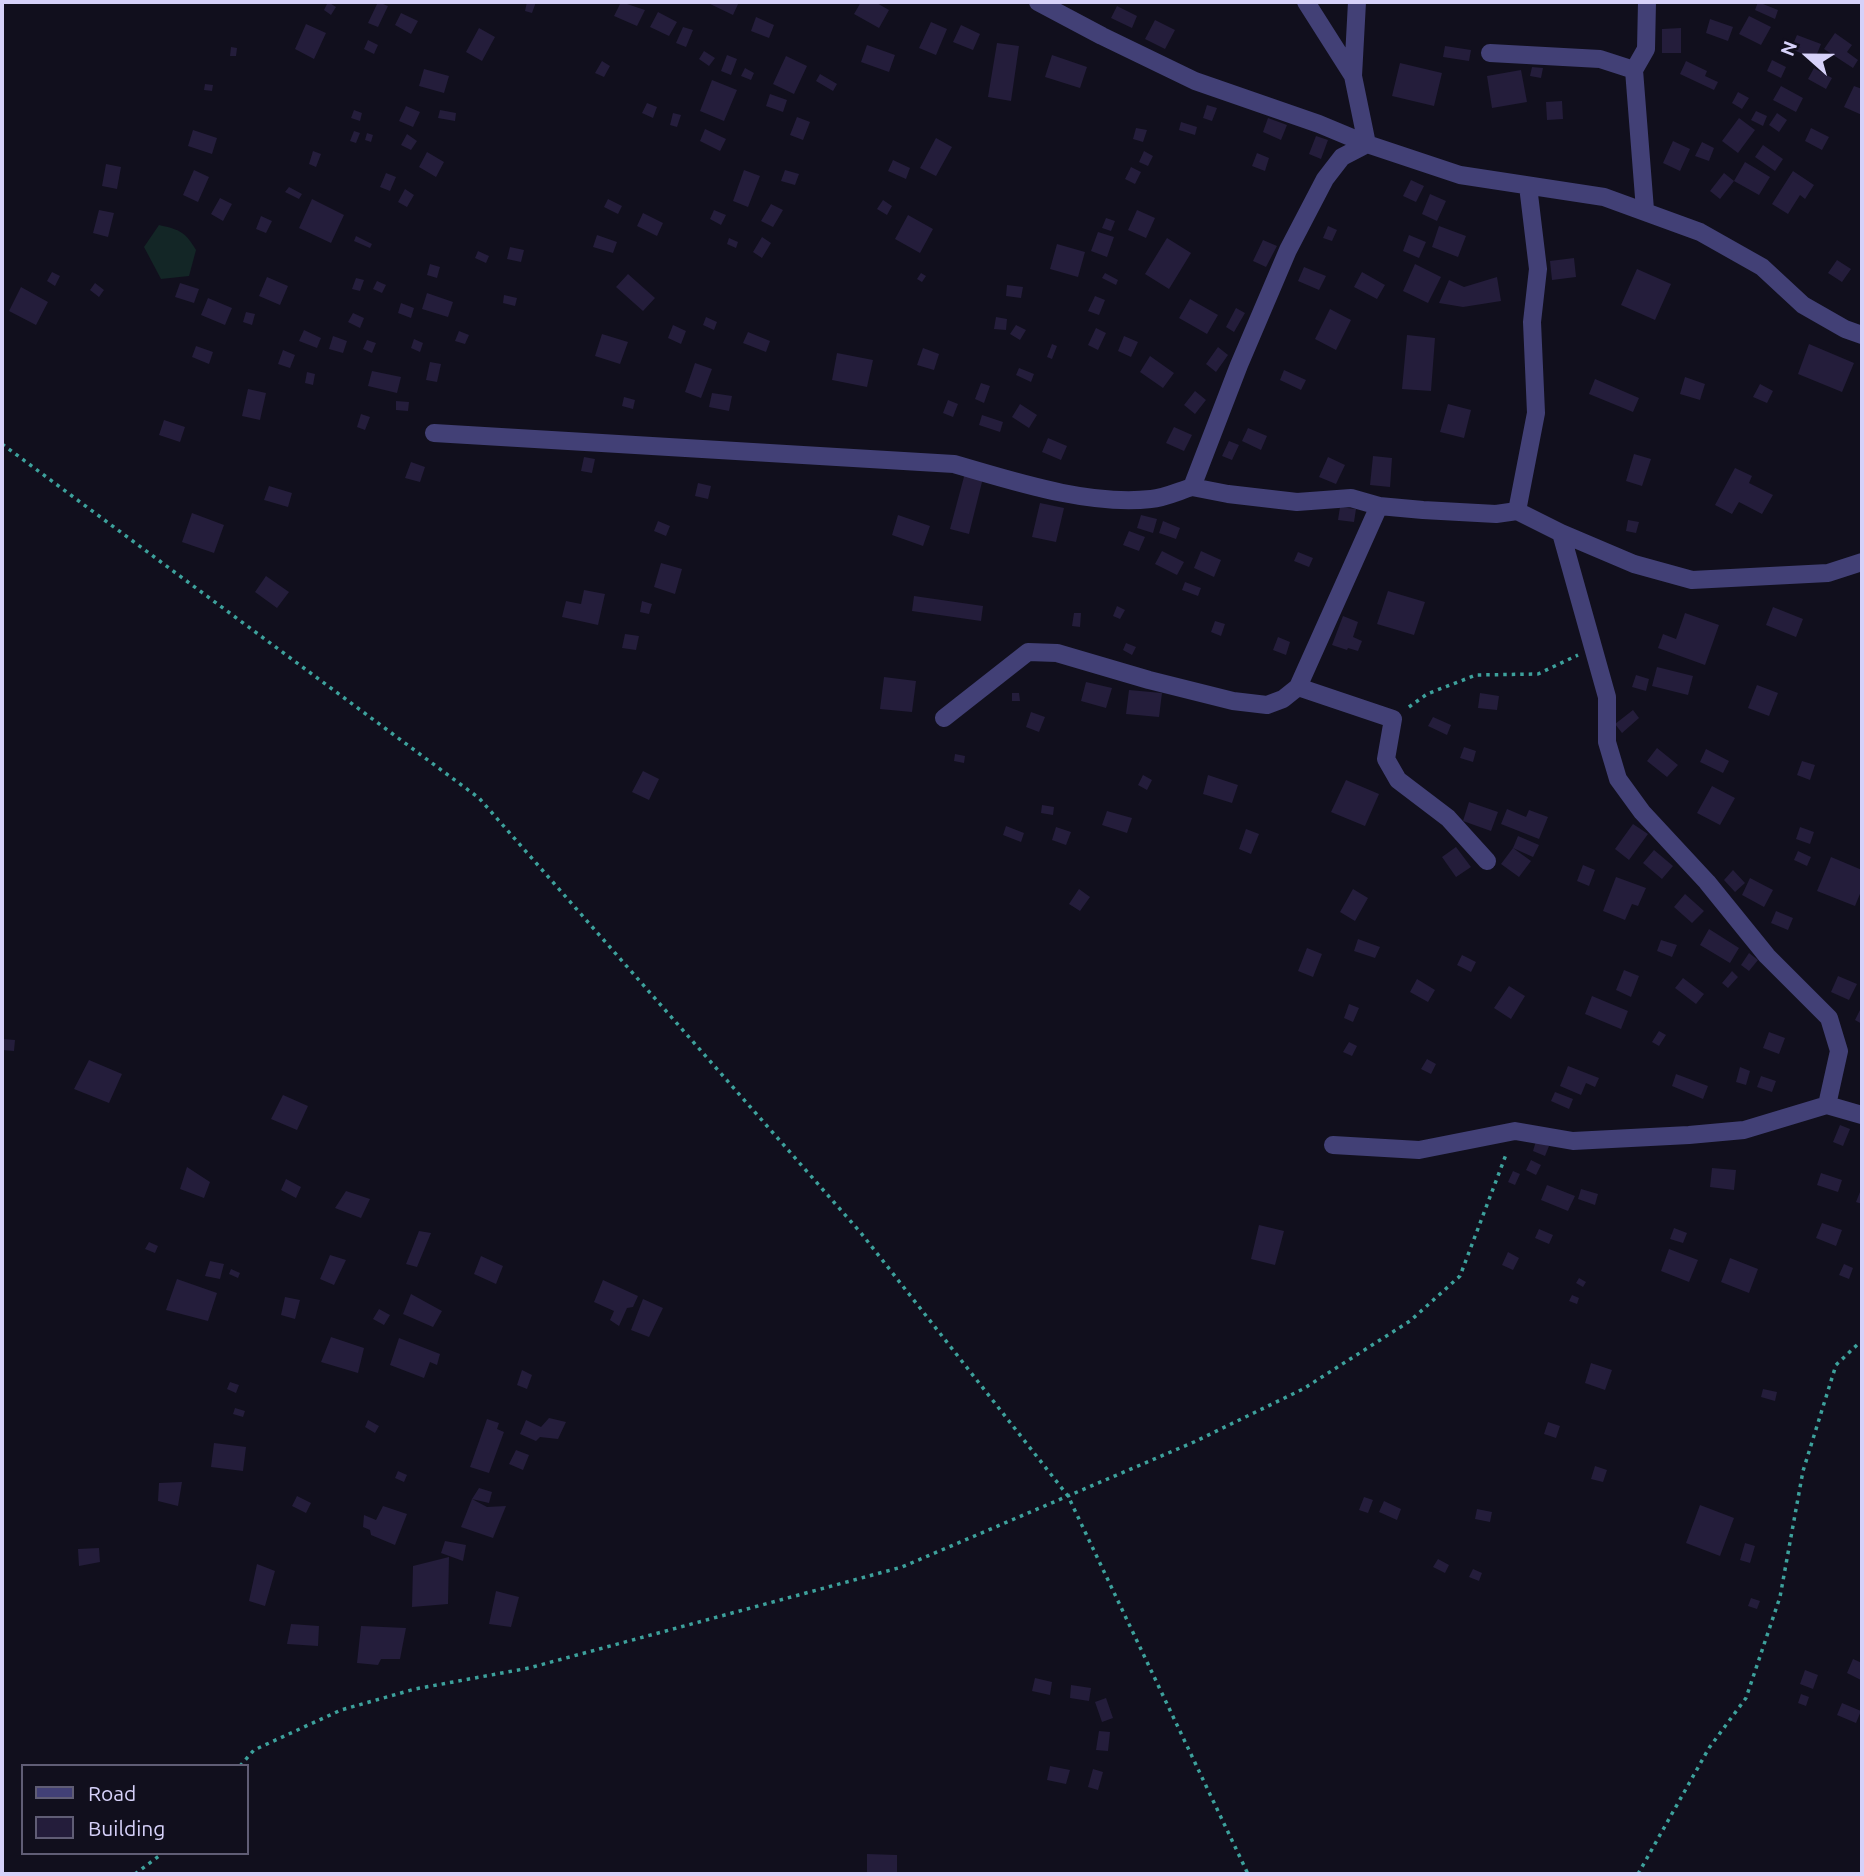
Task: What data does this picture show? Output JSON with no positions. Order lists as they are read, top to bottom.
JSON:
{
  "legend": ["Road", "Building"],
  "north": "left"
}
